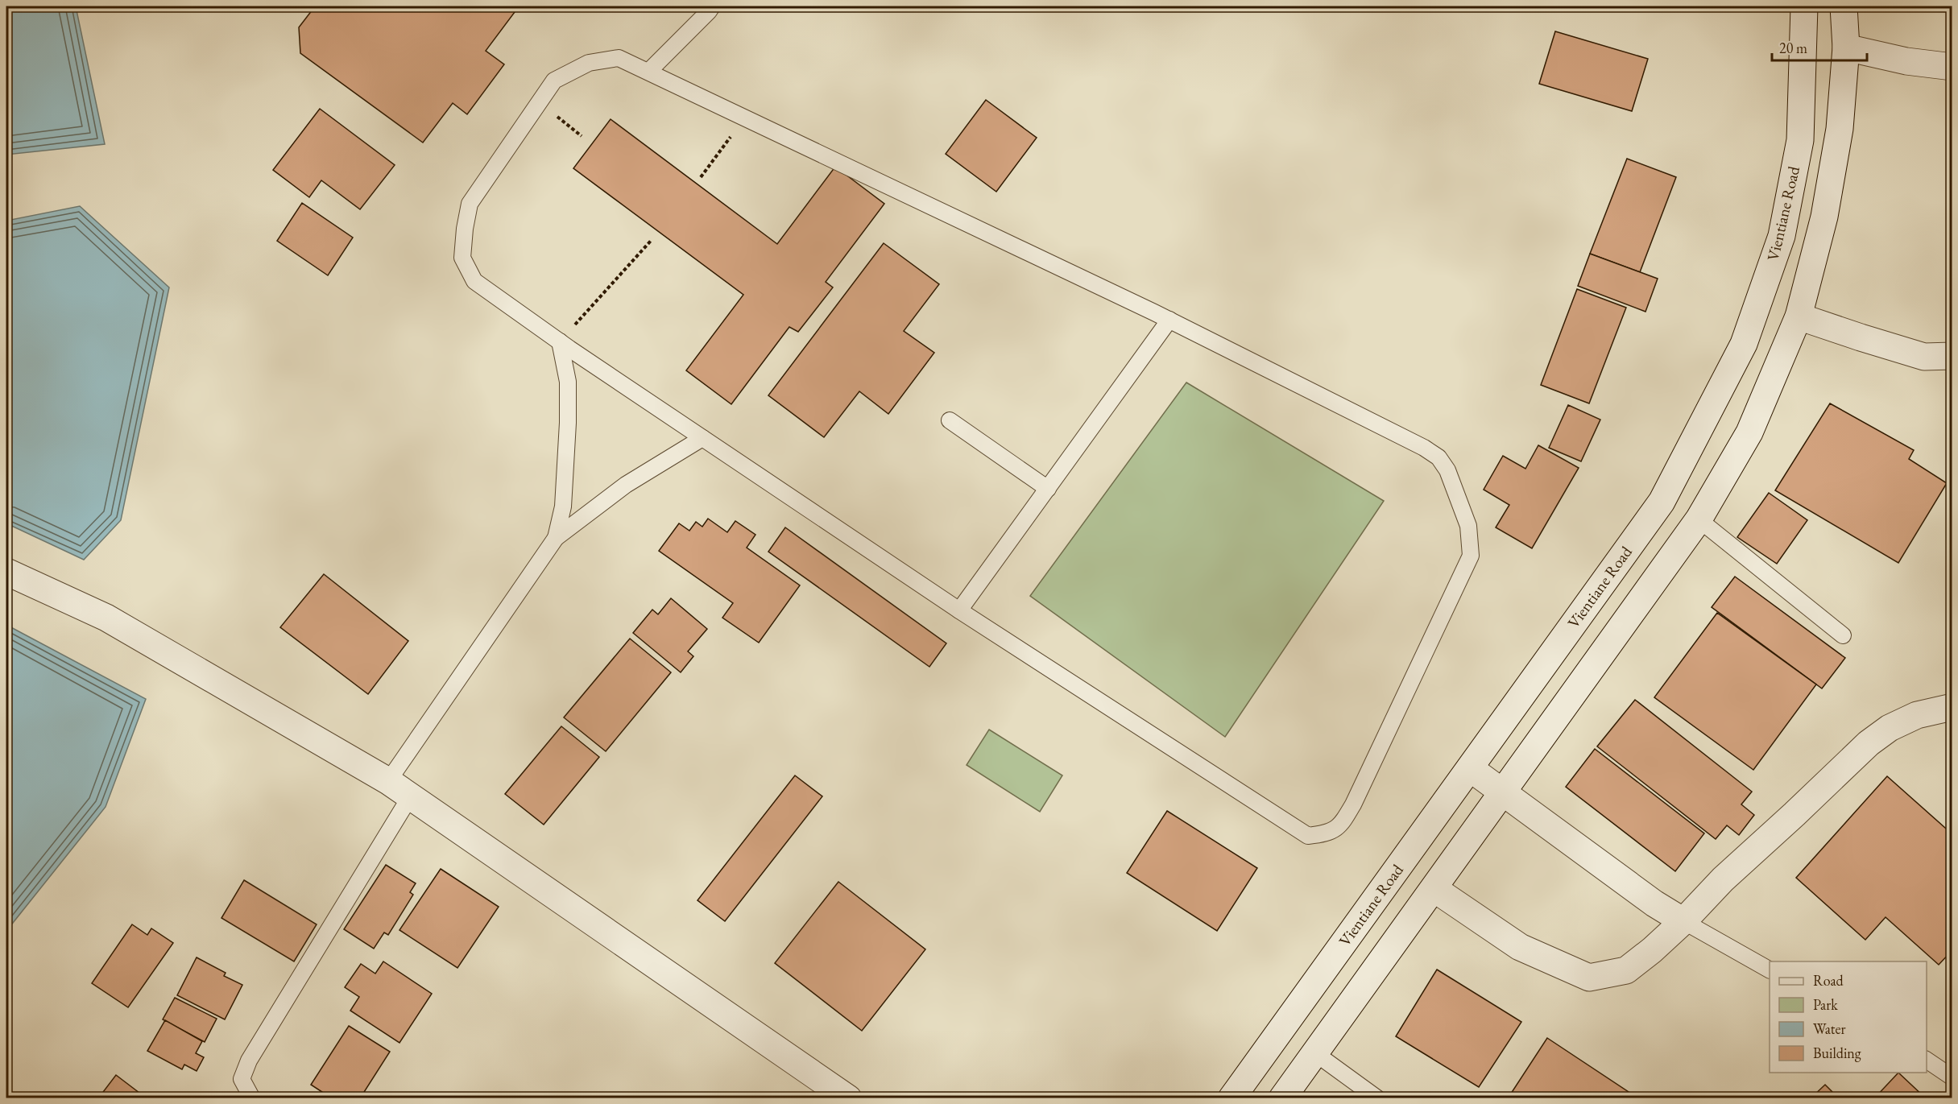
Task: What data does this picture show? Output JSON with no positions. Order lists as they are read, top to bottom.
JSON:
{
  "streets": {
    "main road": ["Vientiane Road"]
  },
  "legend": [
    "Road",
    "Park",
    "Water",
    "Building"
  ],
  "scale_bar": "20 m"
}
